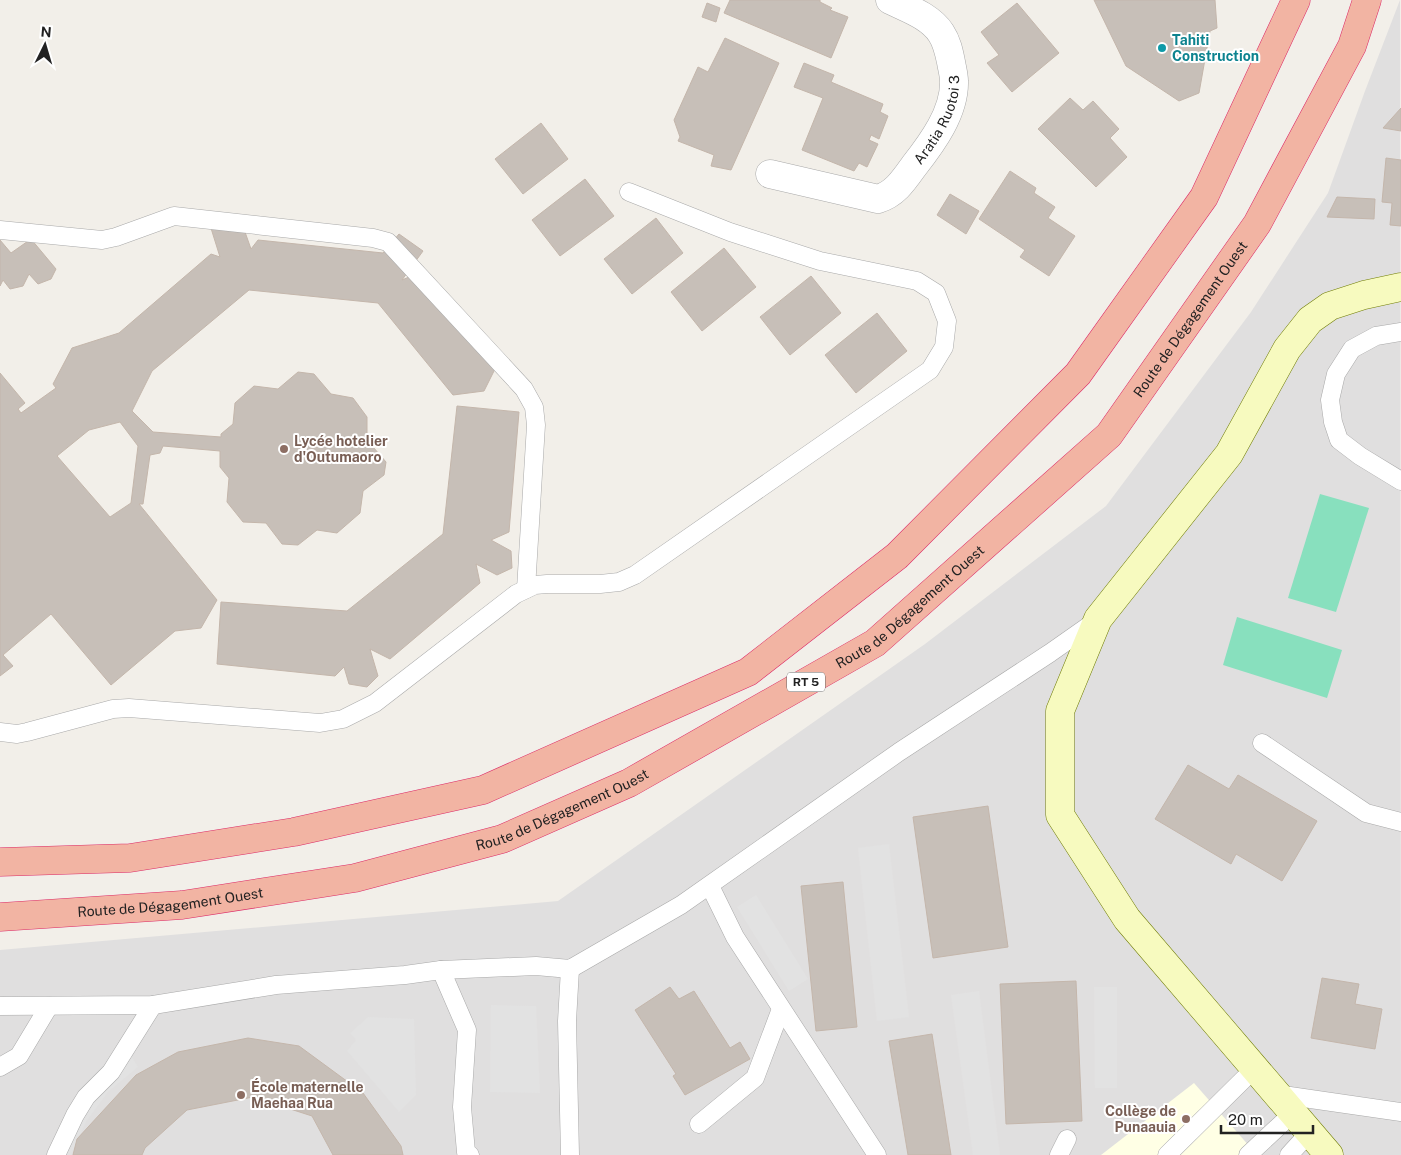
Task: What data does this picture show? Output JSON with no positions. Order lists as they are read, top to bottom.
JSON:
{
  "streets": {
    "highway": ["Route de Dégagement Ouest", "RT 5"],
    "street": ["Aratia Ruotoi 3"]
  },
  "places": [
    "Tahiti Construction",
    "Lycée hotelier d'Outumaoro",
    "École maternelle Maehaa Rua",
    "Collège de Punaauia"
  ],
  "scale_bar": "20 m",
  "north": "top"
}
